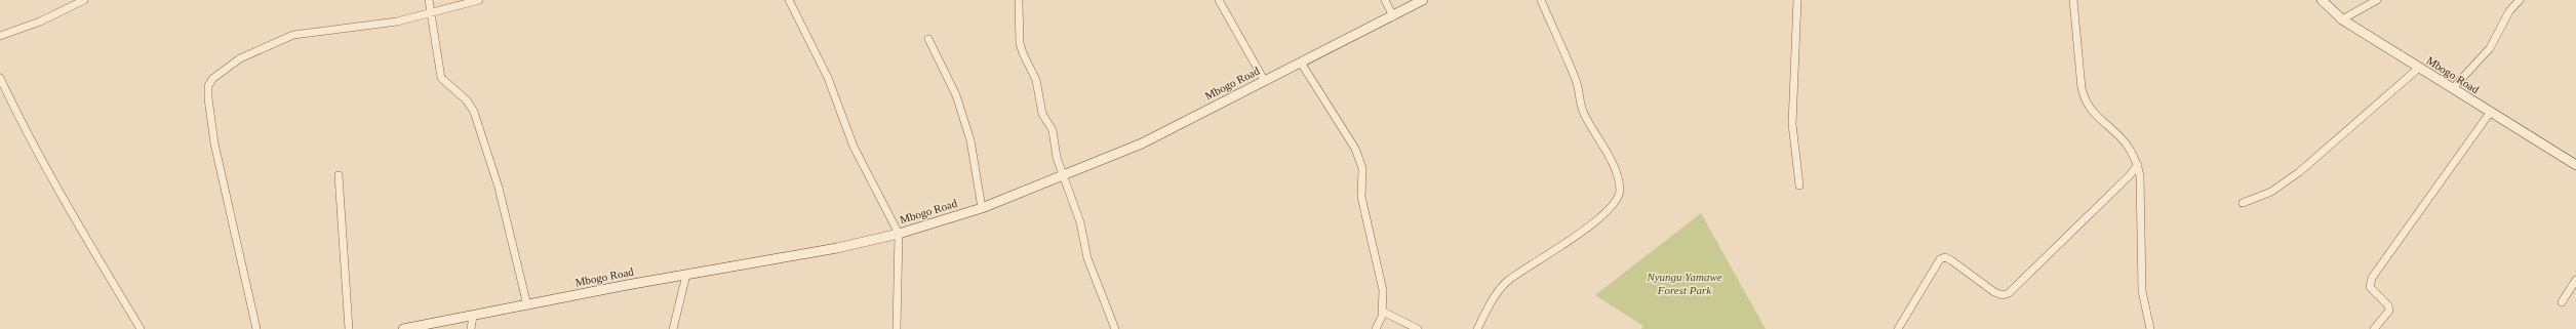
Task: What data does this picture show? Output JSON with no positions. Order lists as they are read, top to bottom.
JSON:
{
  "streets": {
    "main road": ["Mbogo Road"]
  },
  "parks": ["Nyungu Yamawe Forest Park"]
}
